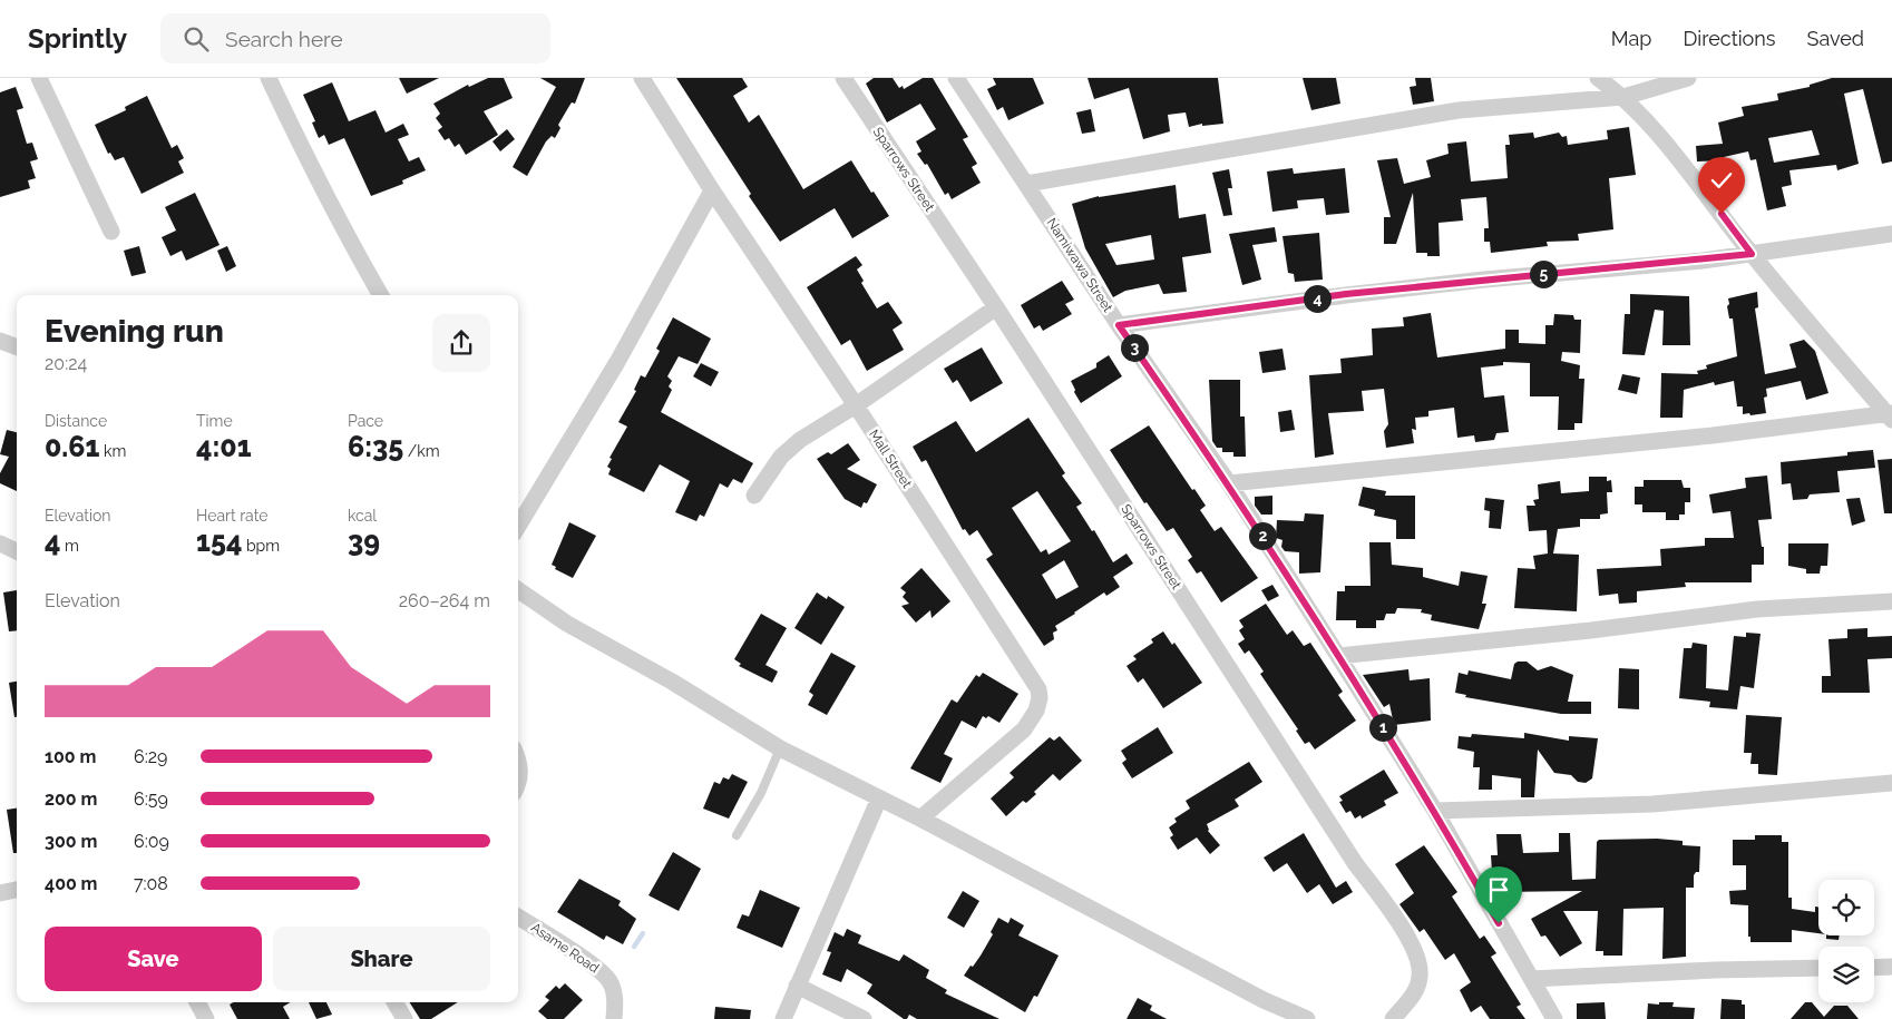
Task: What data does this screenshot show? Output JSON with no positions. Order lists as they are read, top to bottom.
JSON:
{
  "streets": {
    "street": [
      "Sparrows Street",
      "Namiwawa Street",
      "Mall Street",
      "Asame Road"
    ]
  },
  "page": {
    "header": "Sprintly",
    "search": "Search here",
    "nav": ["Map", "Directions", "Saved"],
    "pins": [
      "5",
      "4",
      "3",
      "2",
      "1"
    ],
    "heading": ["Evening run", "20:24"],
    "stats": [
      ["Distance", "0.61 km"],
      ["Time", "4:01"],
      ["Pace", "6:35 /km"],
      ["Elevation", "4 m"],
      ["Heart rate", "154 bpm"],
      ["kcal", "39"]
    ],
    "chart": ["Elevation", "260–264 m"],
    "list": [
      {
        "name": "100 m",
        "note": "6:29"
      },
      {
        "name": "200 m",
        "note": "6:59"
      },
      {
        "name": "300 m",
        "note": "6:09"
      },
      {
        "name": "400 m",
        "note": "7:08"
      }
    ],
    "buttons": ["Save", "Share"]
  }
}
